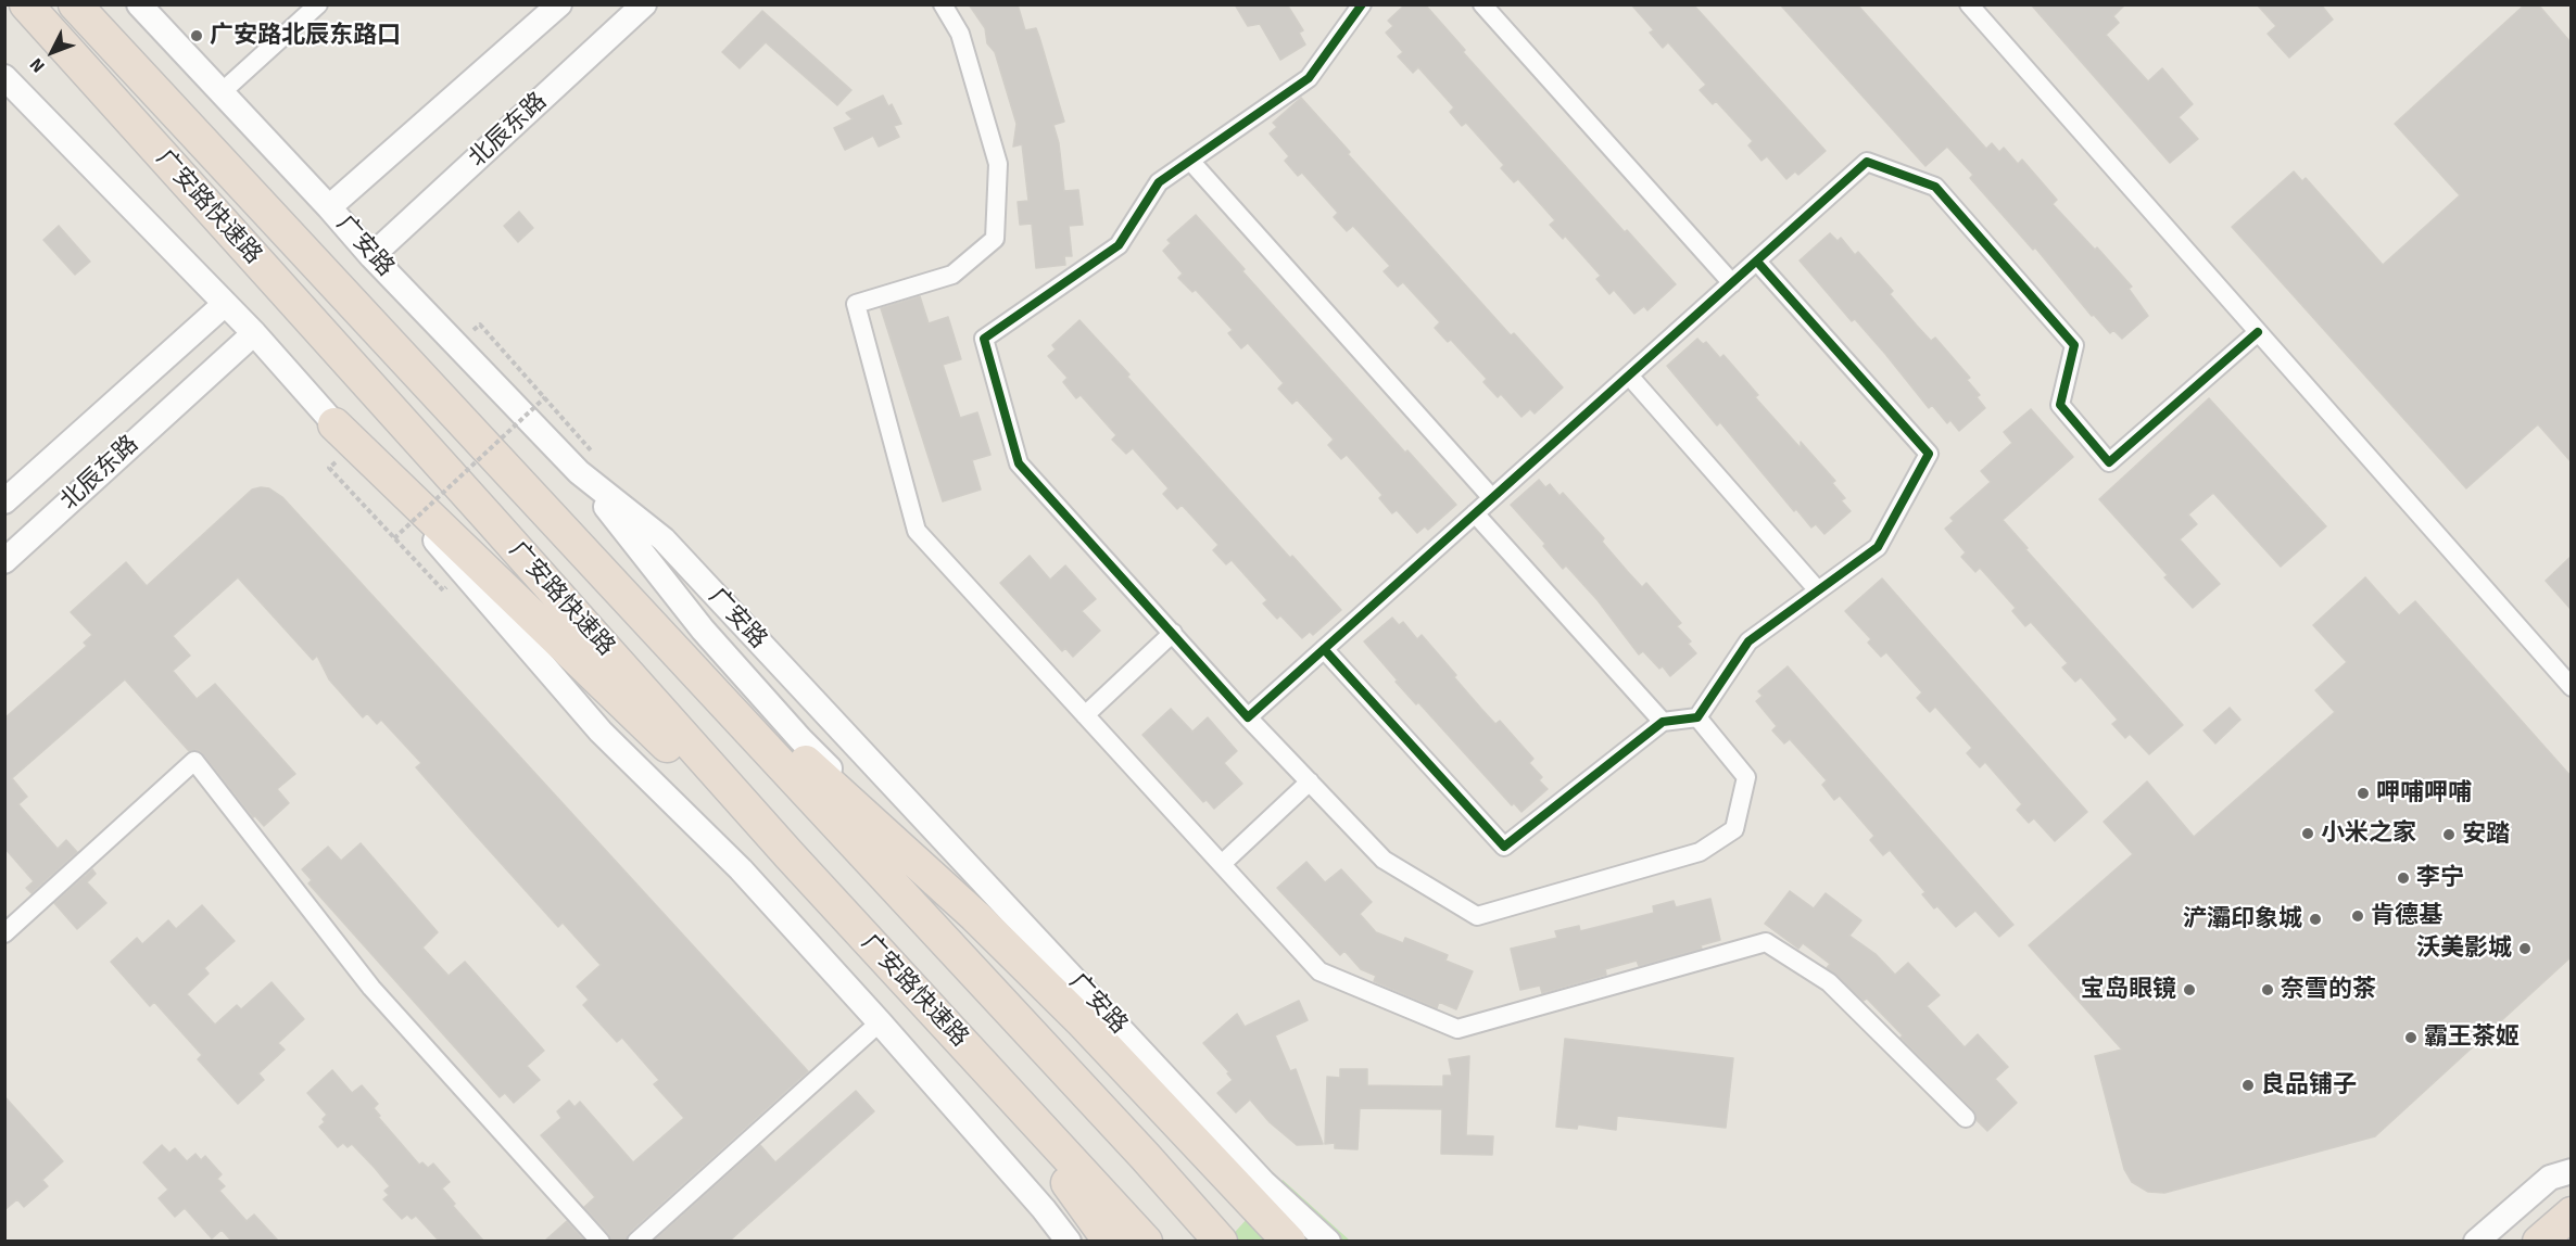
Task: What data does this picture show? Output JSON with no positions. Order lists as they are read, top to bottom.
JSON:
{
  "streets": {
    "highway": ["广安路快速路"],
    "main road": ["北辰东路", "广安路"]
  },
  "crossings": [
    ["北辰东路", "广安路"]
  ],
  "places": [
    "广安路北辰东路口",
    "呷哺呷哺",
    "小米之家",
    "安踏",
    "李宁",
    "肯德基",
    "浐灞印象城",
    "沃美影城",
    "宝岛眼镜",
    "奈雪的茶",
    "霸王茶姬",
    "良品铺子"
  ],
  "north": "bottom left"
}
